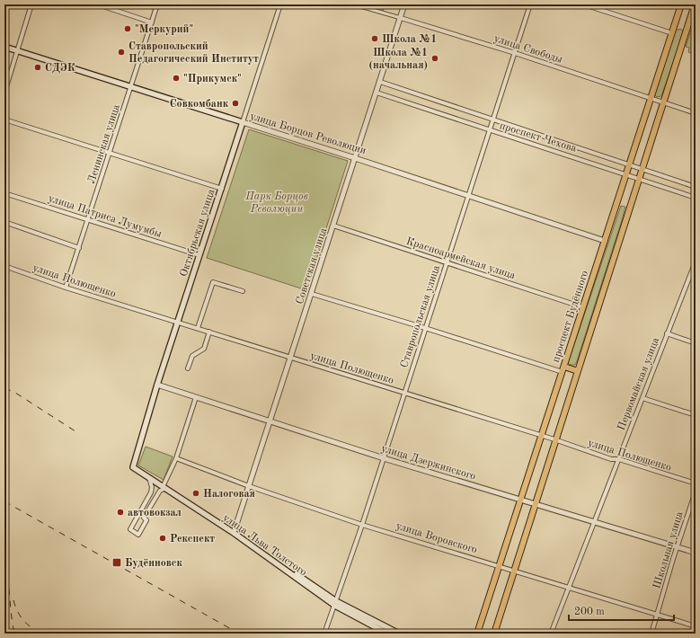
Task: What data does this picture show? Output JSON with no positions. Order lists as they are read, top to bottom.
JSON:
{
  "streets": {
    "main road": [
      "улица Борцов Революции",
      "Октябрьская улица",
      "проспект Будённого",
      "улица Льва Толстого"
    ],
    "street": [
      "улица Свободы",
      "проспект Чехова",
      "Ленинская улица",
      "улица Патриса Лумумбы",
      "Красноармейская улица",
      "Советская улица",
      "улица Полющенко",
      "Ставропольская улица",
      "Первомайская улица",
      "улица Дзержинского",
      "улица Воровского",
      "Школьная улица"
    ]
  },
  "crossings": [
    ["улица Свободы", "Советская улица"],
    ["улица Свободы", "Ставропольская улица"],
    ["улица Свободы", "проспект Будённого"],
    ["улица Борцов Революции", "Ленинская улица"],
    ["улица Борцов Революции", "Октябрьская улица"],
    ["улица Борцов Революции", "Советская улица"],
    ["улица Борцов Революции", "Ставропольская улица"],
    ["улица Борцов Революции", "проспект Будённого"],
    ["проспект Чехова", "Советская улица"],
    ["проспект Чехова", "Ставропольская улица"],
    ["проспект Чехова", "проспект Будённого"],
    ["Ленинская улица", "улица Патриса Лумумбы"],
    ["Ленинская улица", "улица Полющенко"],
    ["улица Патриса Лумумбы", "Октябрьская улица"],
    ["Октябрьская улица", "улица Полющенко"],
    ["Октябрьская улица", "улица Дзержинского"],
    ["Октябрьская улица", "улица Льва Толстого"],
    ["Красноармейская улица", "Советская улица"],
    ["Красноармейская улица", "Ставропольская улица"],
    ["Красноармейская улица", "проспект Будённого"],
    ["Советская улица", "улица Полющенко"],
    ["Советская улица", "улица Дзержинского"],
    ["Советская улица", "улица Воровского"],
    ["Советская улица", "улица Льва Толстого"],
    ["улица Полющенко", "Ставропольская улица"],
    ["улица Полющенко", "проспект Будённого"],
    ["улица Полющенко", "Первомайская улица"],
    ["Ставропольская улица", "улица Дзержинского"],
    ["Ставропольская улица", "улица Воровского"],
    ["Ставропольская улица", "улица Льва Толстого"],
    ["проспект Будённого", "улица Дзержинского"],
    ["проспект Будённого", "улица Воровского"],
    ["Первомайская улица", "улица Дзержинского"],
    ["Первомайская улица", "улица Воровского"],
    ["улица Дзержинского", "Школьная улица"],
    ["улица Воровского", "Школьная улица"]
  ],
  "parks": ["Парк Борцов Революции"],
  "places": {
    "other": [
      "\"Меркурий\"",
      "Школа №1",
      "Ставропольский Педагогический Институт",
      "Школа №1 (начальная)",
      "СДЭК",
      "\"Прикумск\"",
      "Совкомбанк",
      "Налоговая",
      "автовокзал",
      "Рекспект"
    ],
    "transit": ["Будённовск"]
  },
  "scale_bar": "200 m"
}
